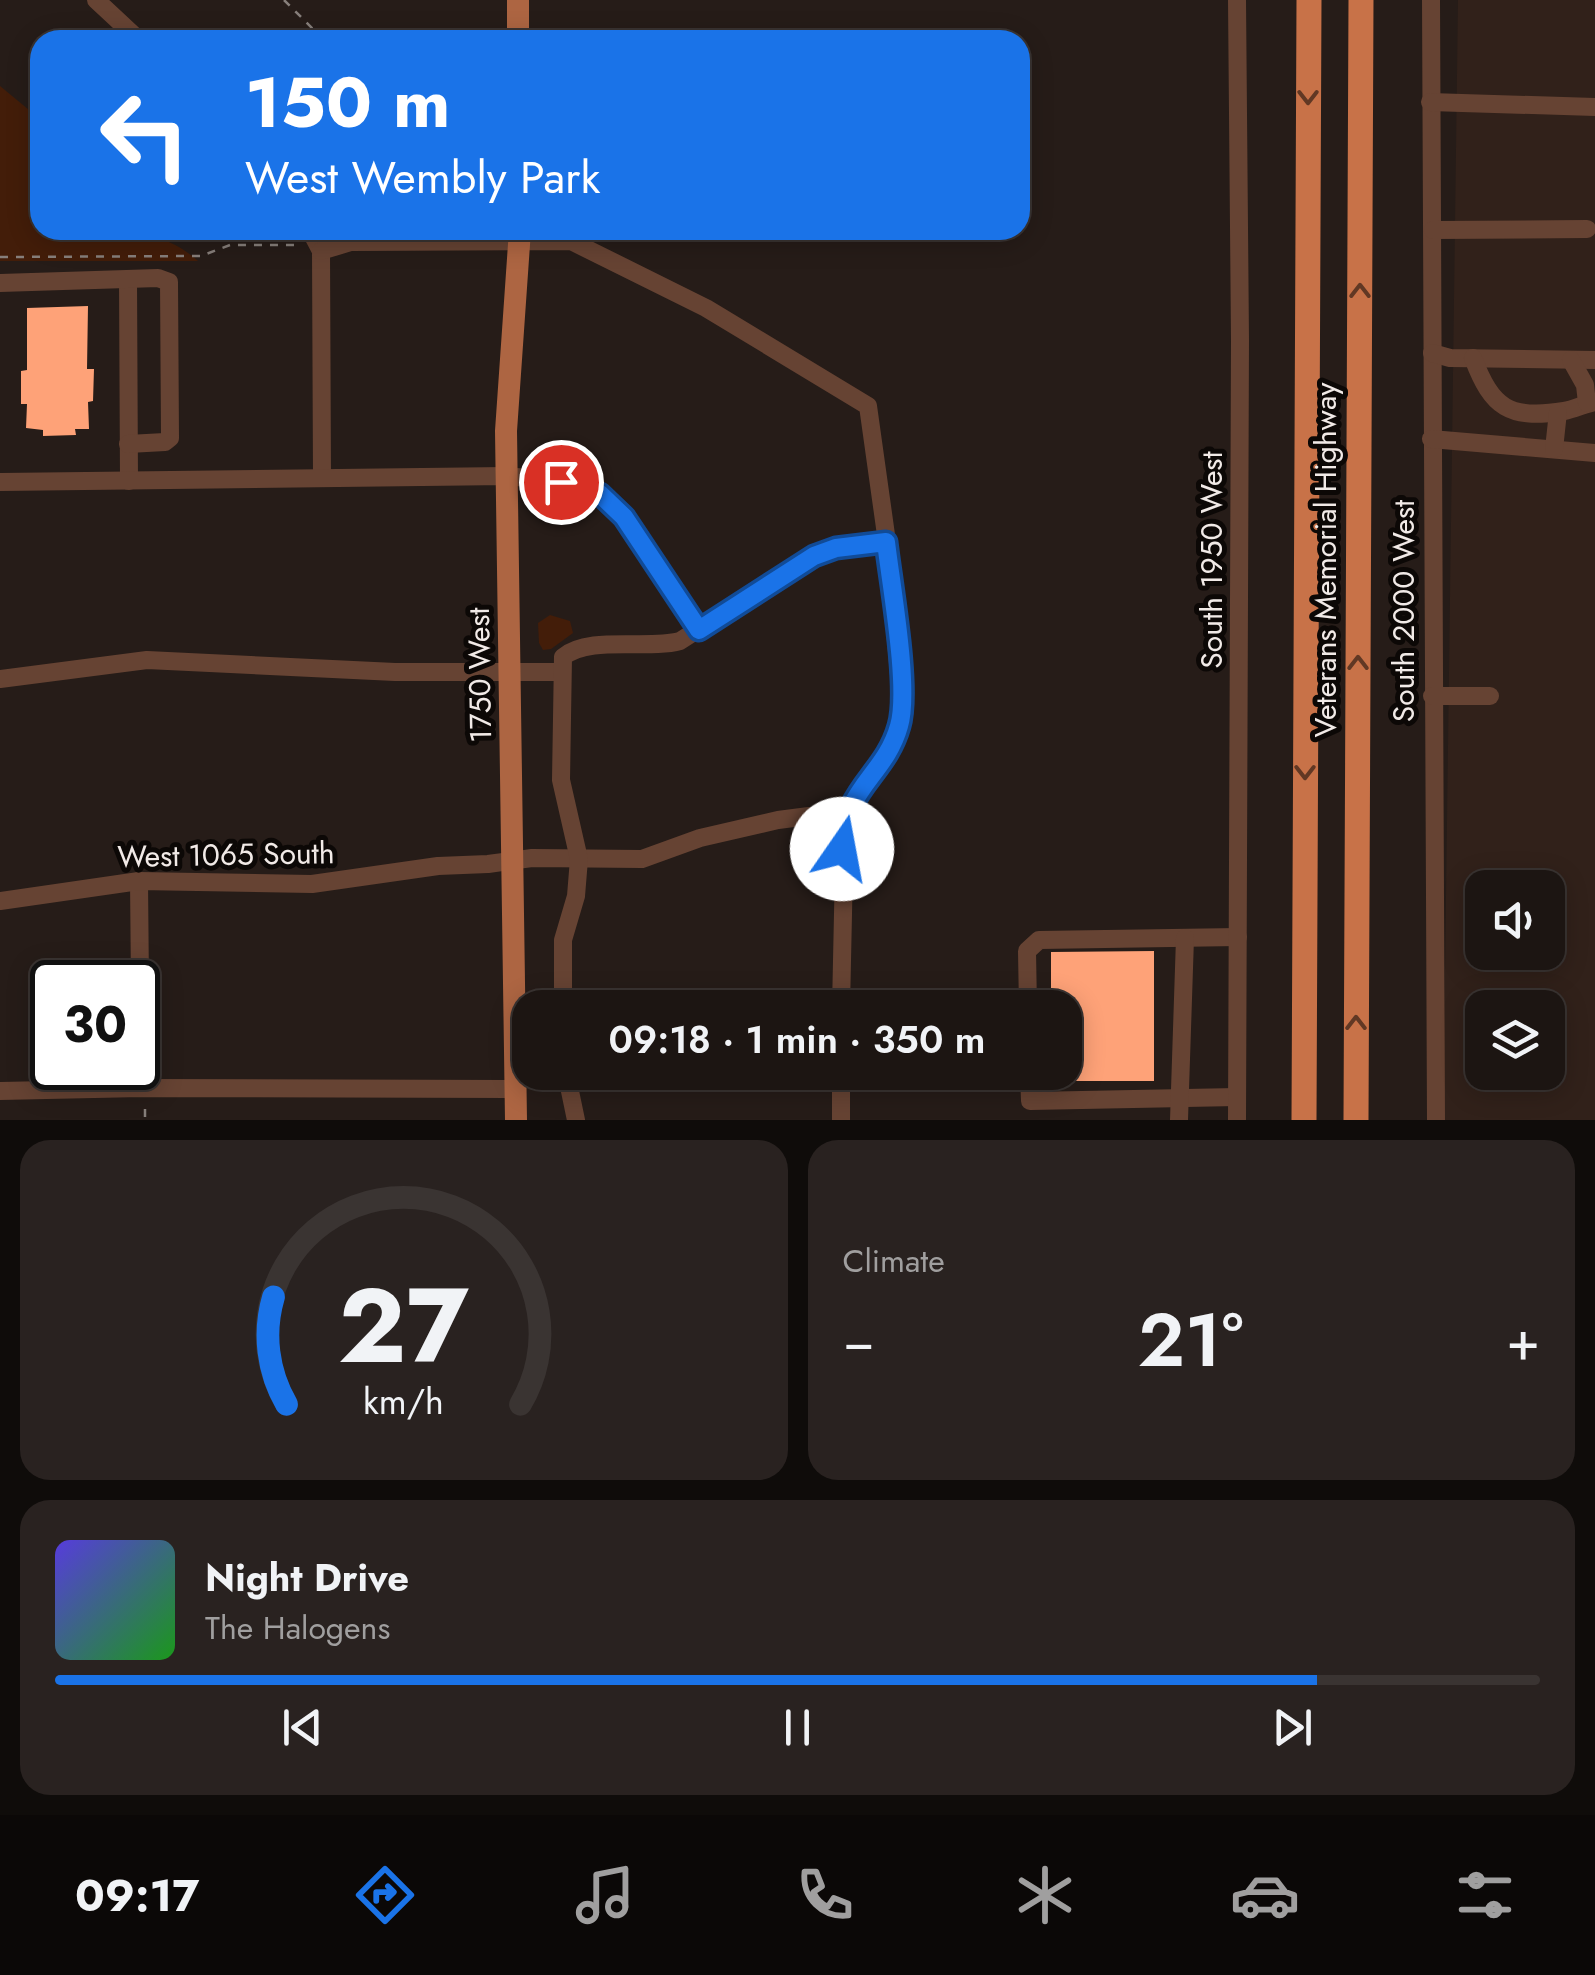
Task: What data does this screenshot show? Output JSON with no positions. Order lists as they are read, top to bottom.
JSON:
{
  "streets": {
    "highway": ["Veterans Memorial Highway"],
    "main road": ["1750 West"],
    "street": ["South 1950 West", "South 2000 West", "West 1065 South"]
  },
  "crossings": [
    ["1750 West", "West 1065 South"]
  ],
  "page": {
    "turn": ["150 m", "West Wembly Park"],
    "limit": "30",
    "trip": "09:18 · 1 min · 350 m",
    "tile": "Climate",
    "heat": ["−", "21°", "+"],
    "song": ["Night Drive", "The Halogens"],
    "tabs": "09:17",
    "gauge": ["27", "km/h"]
  }
}
